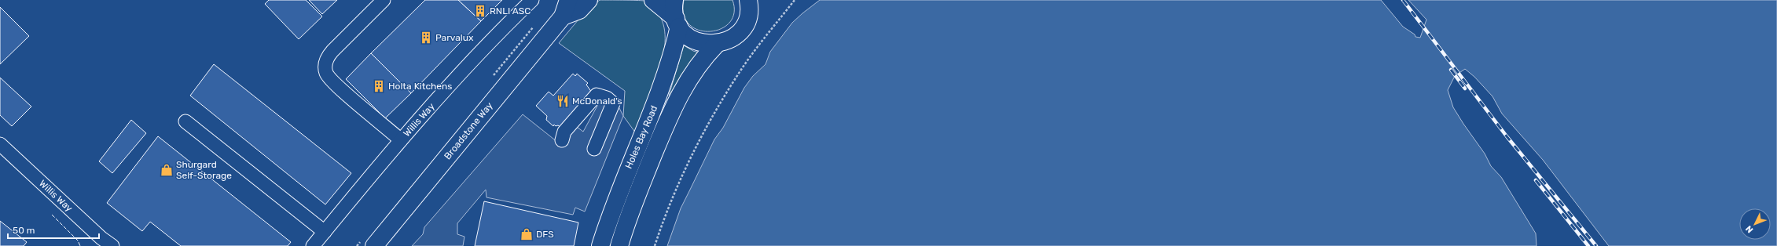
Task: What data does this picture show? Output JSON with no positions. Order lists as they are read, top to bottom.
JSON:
{
  "streets": {
    "main road": ["Broadstone Way", "Holes Bay Road"],
    "street": ["Willis Way"]
  },
  "places": {
    "building": ["RNLI ASC", "Parvalux", "Holta Kitchens"],
    "restaurant": ["McDonald's"],
    "shop": ["Shurgard Self-Storage", "DFS"]
  },
  "scale_bar": "50 m",
  "north": "bottom left"
}
